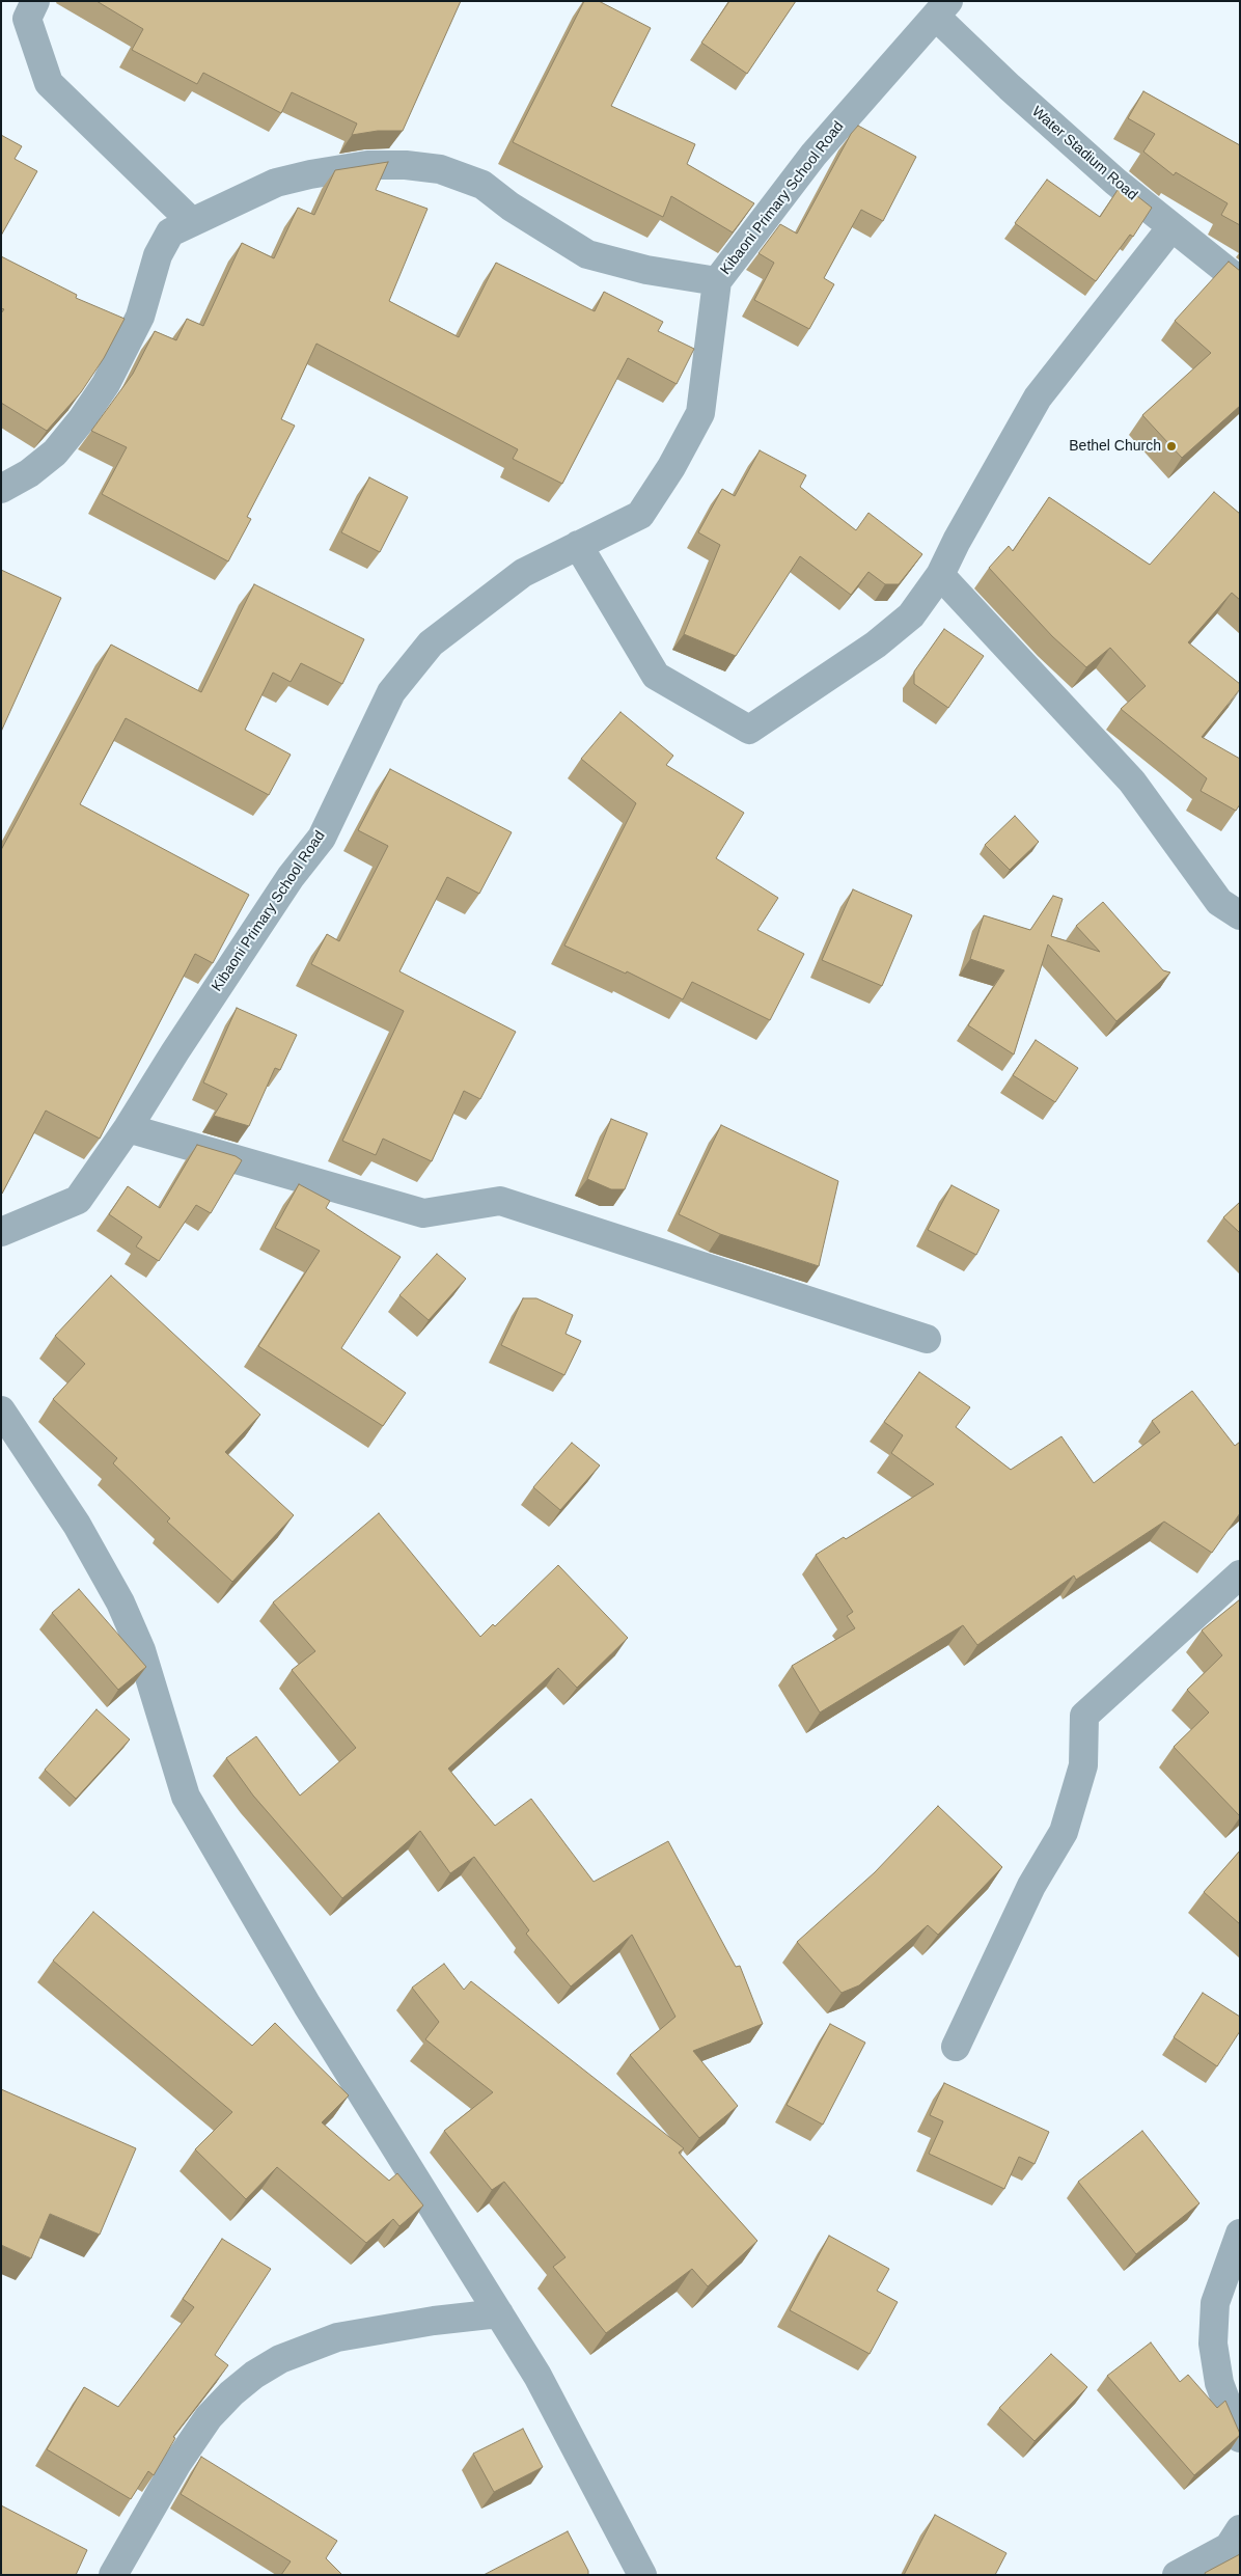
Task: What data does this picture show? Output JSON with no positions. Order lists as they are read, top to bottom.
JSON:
{
  "streets": {
    "street": ["Water Stadium Road", "Kibaoni Primary School Road"]
  },
  "crossings": [
    ["Water Stadium Road", "Kibaoni Primary School Road"]
  ],
  "places": ["Bethel Church"]
}
